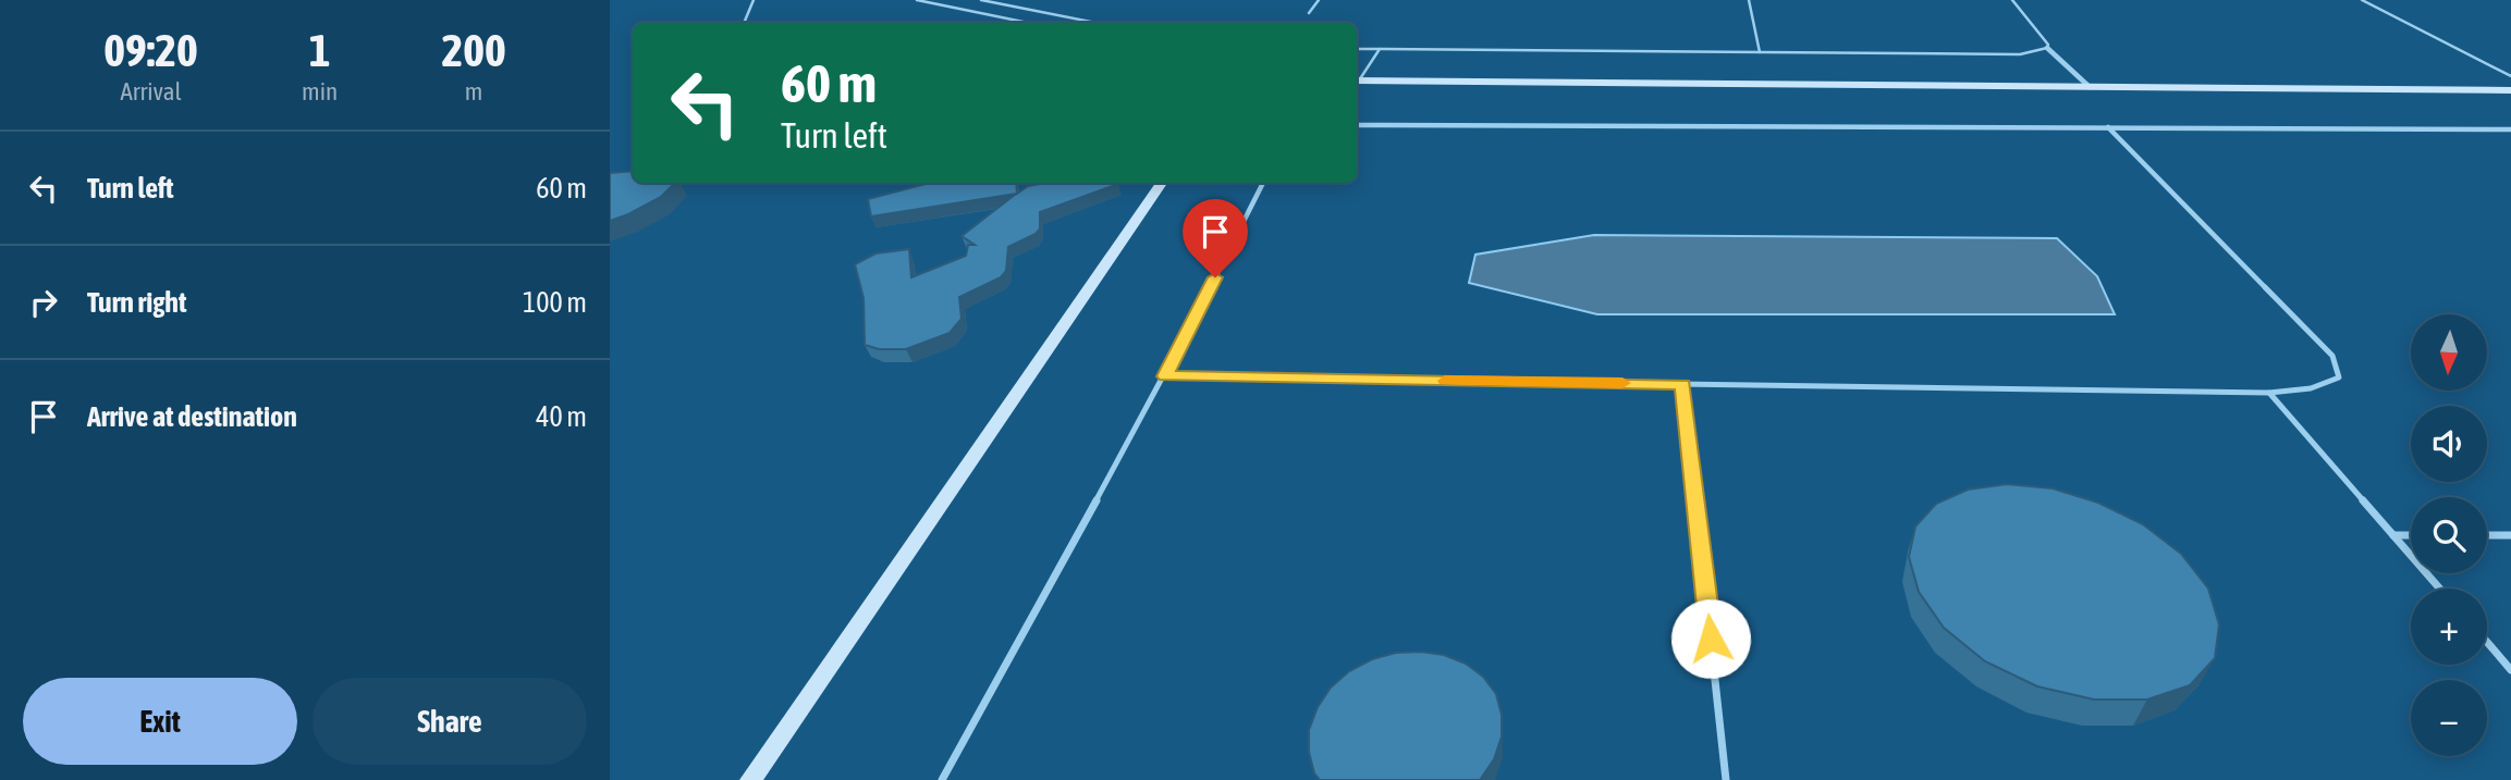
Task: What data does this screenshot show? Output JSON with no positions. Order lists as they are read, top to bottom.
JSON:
{
  "north": "bottom",
  "page": {
    "eta": [
      "09:20",
      "Arrival",
      "1",
      "min",
      "200",
      "m"
    ],
    "turn": ["60 m", "Turn left"],
    "list": [
      {
        "name": "Turn left",
        "value": "60 m"
      },
      {
        "name": "Turn right",
        "value": "100 m"
      },
      {
        "name": "Arrive at destination",
        "value": "40 m"
      }
    ],
    "map_buttons": ["+", "−"],
    "buttons": ["Exit", "Share"]
  }
}
